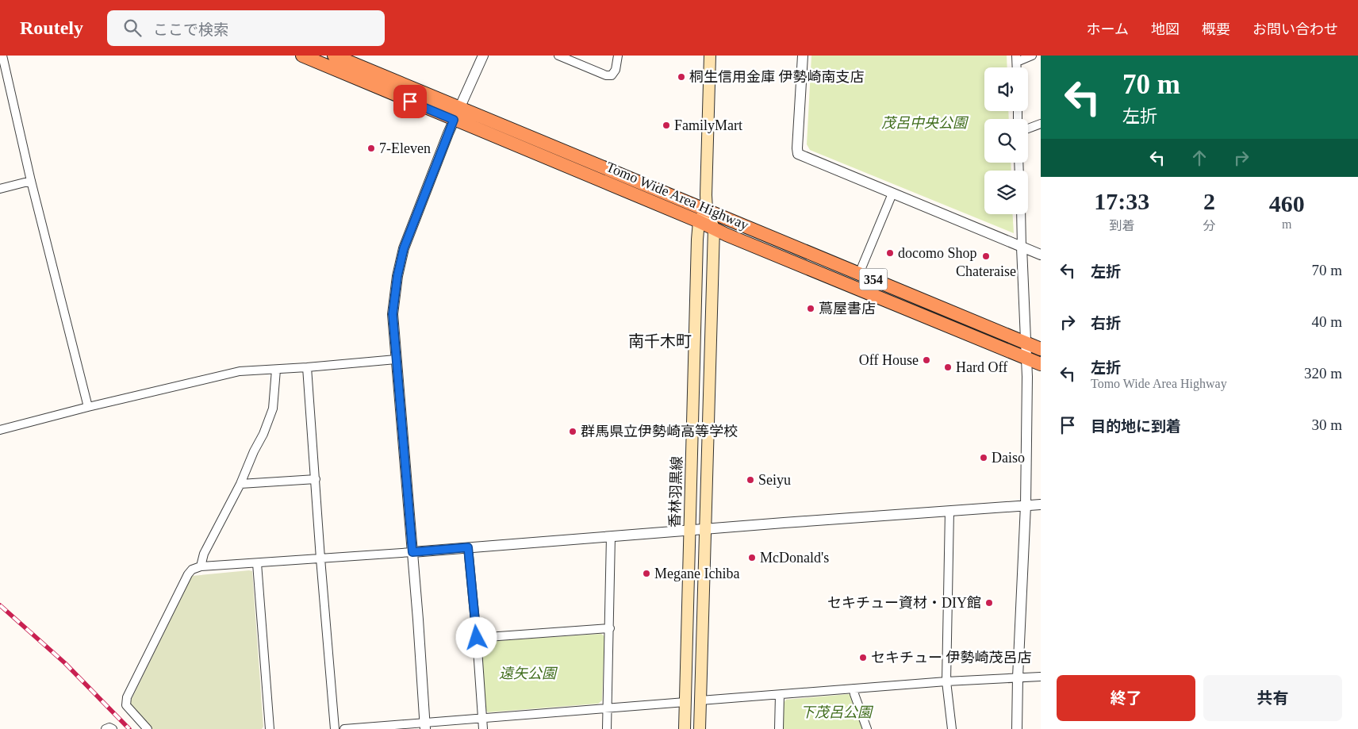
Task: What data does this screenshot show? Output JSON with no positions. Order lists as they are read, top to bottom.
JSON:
{
  "streets": {
    "highway": ["Tomo Wide Area Highway", "354"],
    "main road": ["香林羽黒線"]
  },
  "crossings": [
    ["Tomo Wide Area Highway", "香林羽黒線"]
  ],
  "districts": ["南千木町"],
  "parks": ["茂呂中央公園", "遠矢公園", "下茂呂公園"],
  "places": [
    "桐生信用金庫 伊勢崎南支店",
    "FamilyMart",
    "7-Eleven",
    "docomo Shop",
    "Chateraise",
    "蔦屋書店",
    "Off House",
    "Hard Off",
    "群馬県立伊勢崎高等学校",
    "Daiso",
    "Seiyu",
    "McDonald's",
    "Megane Ichiba",
    "セキチュー資材・DIY館",
    "セキチュー 伊勢崎茂呂店"
  ],
  "page": {
    "header": "Routely",
    "search": "ここで検索",
    "nav": [
      "ホーム",
      "地図",
      "概要",
      "お問い合わせ"
    ],
    "turn": ["70 m", "左折"],
    "eta": [
      "17:33",
      "到着",
      "2",
      "分",
      "460",
      "m"
    ],
    "list": [
      {
        "name": "左折",
        "value": "70 m"
      },
      {
        "name": "右折",
        "value": "40 m"
      },
      {
        "name": "左折",
        "note": "Tomo Wide Area Highway",
        "value": "320 m"
      },
      {
        "name": "目的地に到着",
        "value": "30 m"
      }
    ],
    "buttons": ["終了", "共有"]
  }
}
